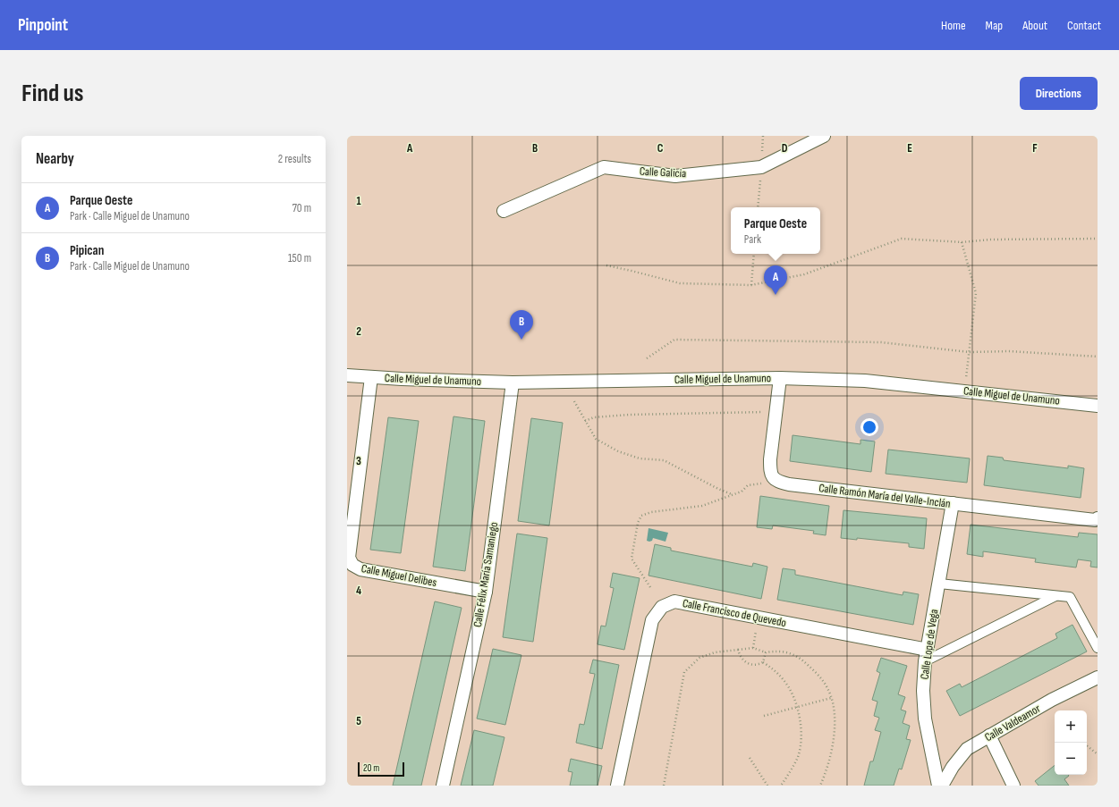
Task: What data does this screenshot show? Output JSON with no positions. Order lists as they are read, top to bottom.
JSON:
{
  "streets": {
    "street": [
      "Calle Galicia",
      "Calle Miguel de Unamuno",
      "Calle Ramón María del Valle-Inclán",
      "Calle Félix María Samaniego",
      "Calle Miguel Delibes",
      "Calle Francisco de Quevedo",
      "Calle Lope de Vega",
      "Calle Valdeamor"
    ]
  },
  "crossings": [
    ["Calle Miguel de Unamuno", "Calle Félix María Samaniego"],
    ["Calle Miguel de Unamuno", "Calle Miguel Delibes"],
    ["Calle Ramón María del Valle-Inclán", "Calle Lope de Vega"],
    ["Calle Félix María Samaniego", "Calle Miguel Delibes"],
    ["Calle Francisco de Quevedo", "Calle Lope de Vega"]
  ],
  "scale_bar": "20 m",
  "page": {
    "header": "Pinpoint",
    "nav": [
      "Home",
      "Map",
      "About",
      "Contact"
    ],
    "buttons": "Directions",
    "title": "Find us",
    "heading": ["Nearby", "2 results"],
    "list": [
      {
        "mark": "A",
        "name": "Parque Oeste",
        "note": "Park · Calle Miguel de Unamuno",
        "value": "70 m"
      },
      {
        "mark": "B",
        "name": "Pipican",
        "note": "Park · Calle Miguel de Unamuno",
        "value": "150 m"
      }
    ],
    "popup": ["Parque Oeste", "Park"],
    "pins": ["A", "B"],
    "map_buttons": ["+", "−"],
    "scale": "20 m"
  },
  "grid": {
    "columns": [
      "A",
      "B",
      "C",
      "D",
      "E",
      "F"
    ],
    "rows": [
      "1",
      "2",
      "3",
      "4",
      "5"
    ]
  }
}
